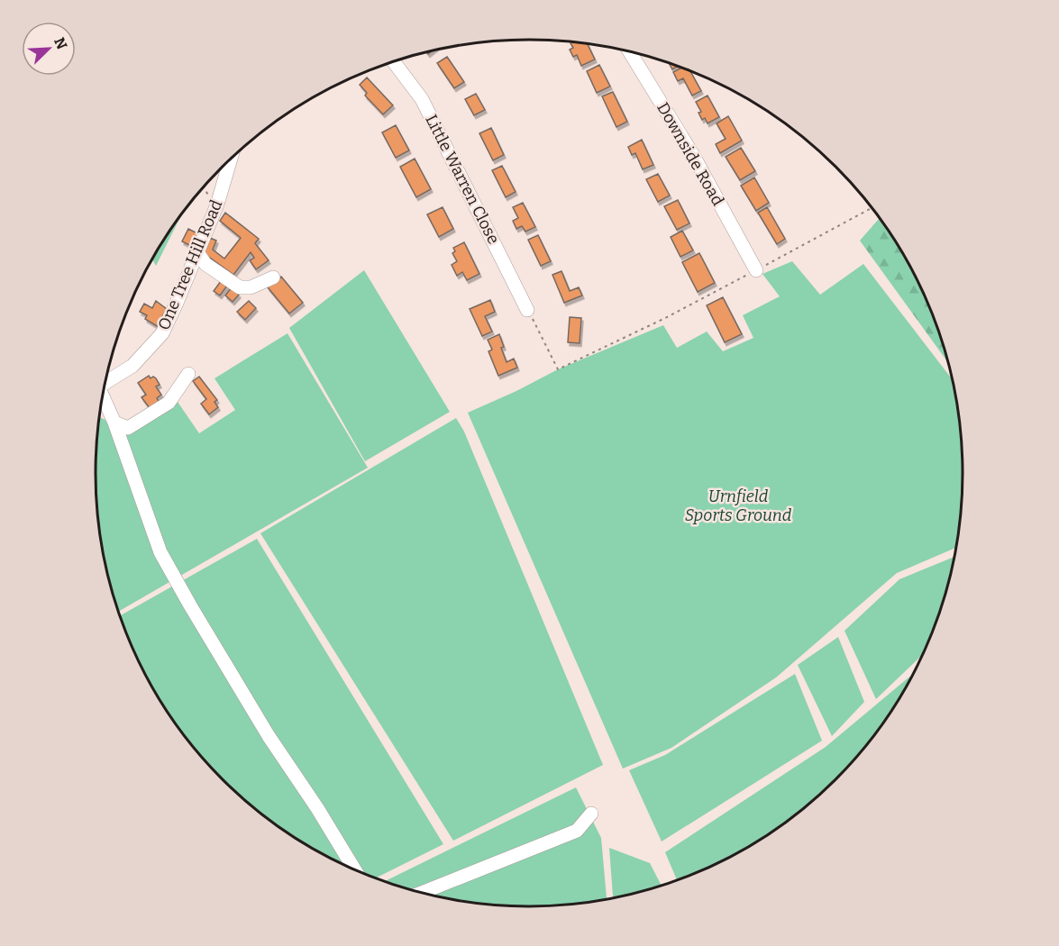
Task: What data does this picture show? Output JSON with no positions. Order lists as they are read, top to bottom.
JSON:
{
  "streets": {
    "street": ["Downside Road", "Little Warren Close", "One Tree Hill Road"]
  },
  "parks": ["Urnfield Sports Ground"],
  "north": "top right"
}
